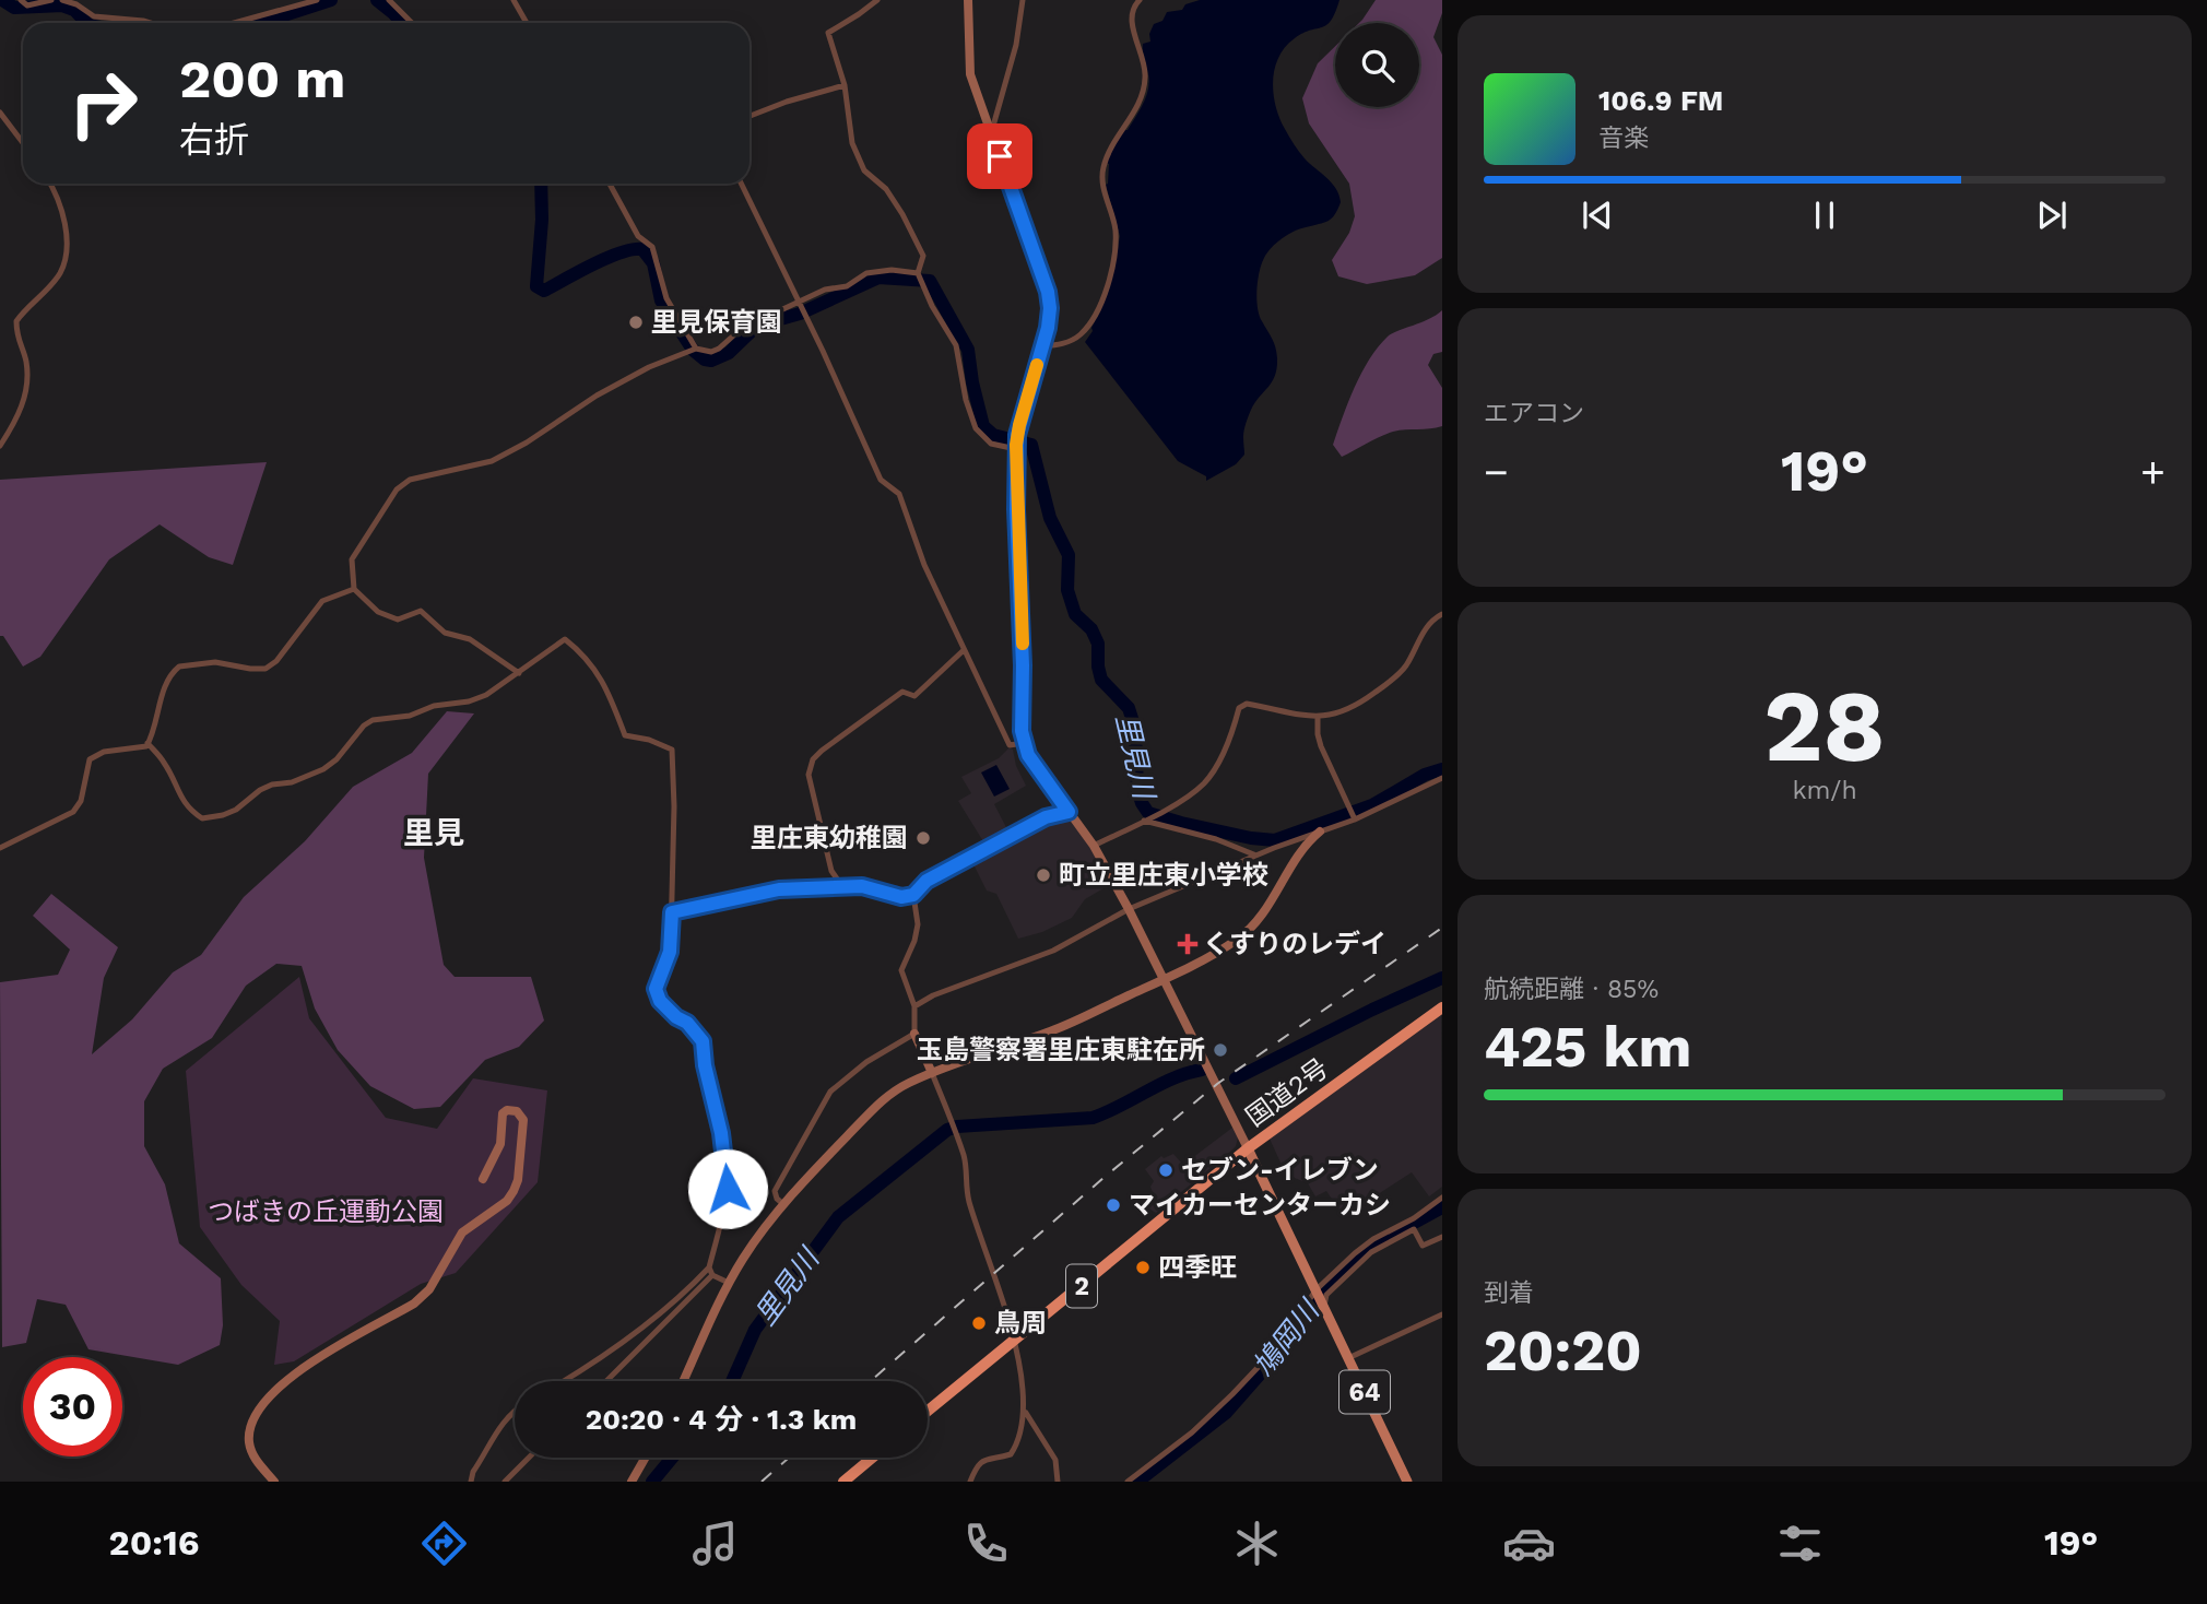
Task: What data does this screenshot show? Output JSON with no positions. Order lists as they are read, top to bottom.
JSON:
{
  "streets": {
    "highway": ["国道2号", "2"],
    "main road": ["64"]
  },
  "crossings": [
    ["国道2号", "64"]
  ],
  "districts": ["里見"],
  "water": ["里見川", "鳩岡川"],
  "parks": ["つばきの丘運動公園"],
  "places": {
    "other": [
      "里見保育園",
      "里庄東幼稚園",
      "町立里庄東小学校",
      "玉島警察署里庄東駐在所",
      "セブン-イレブン",
      "マイカーセンターカシ",
      "四季旺",
      "鳥周"
    ],
    "health": ["くすりのレデイ"]
  },
  "page": {
    "turn": ["200 m", "右折"],
    "song": ["106.9 FM", "音楽"],
    "tile": [
      "エアコン",
      ["28", "km/h"],
      ["航続距離 · 85%", "425 km"],
      ["到着", "20:20"]
    ],
    "heat": ["−", "19°", "+"],
    "limit": "30",
    "trip": "20:20 · 4 分 · 1.3 km",
    "tabs": ["20:16", "19°"]
  }
}
